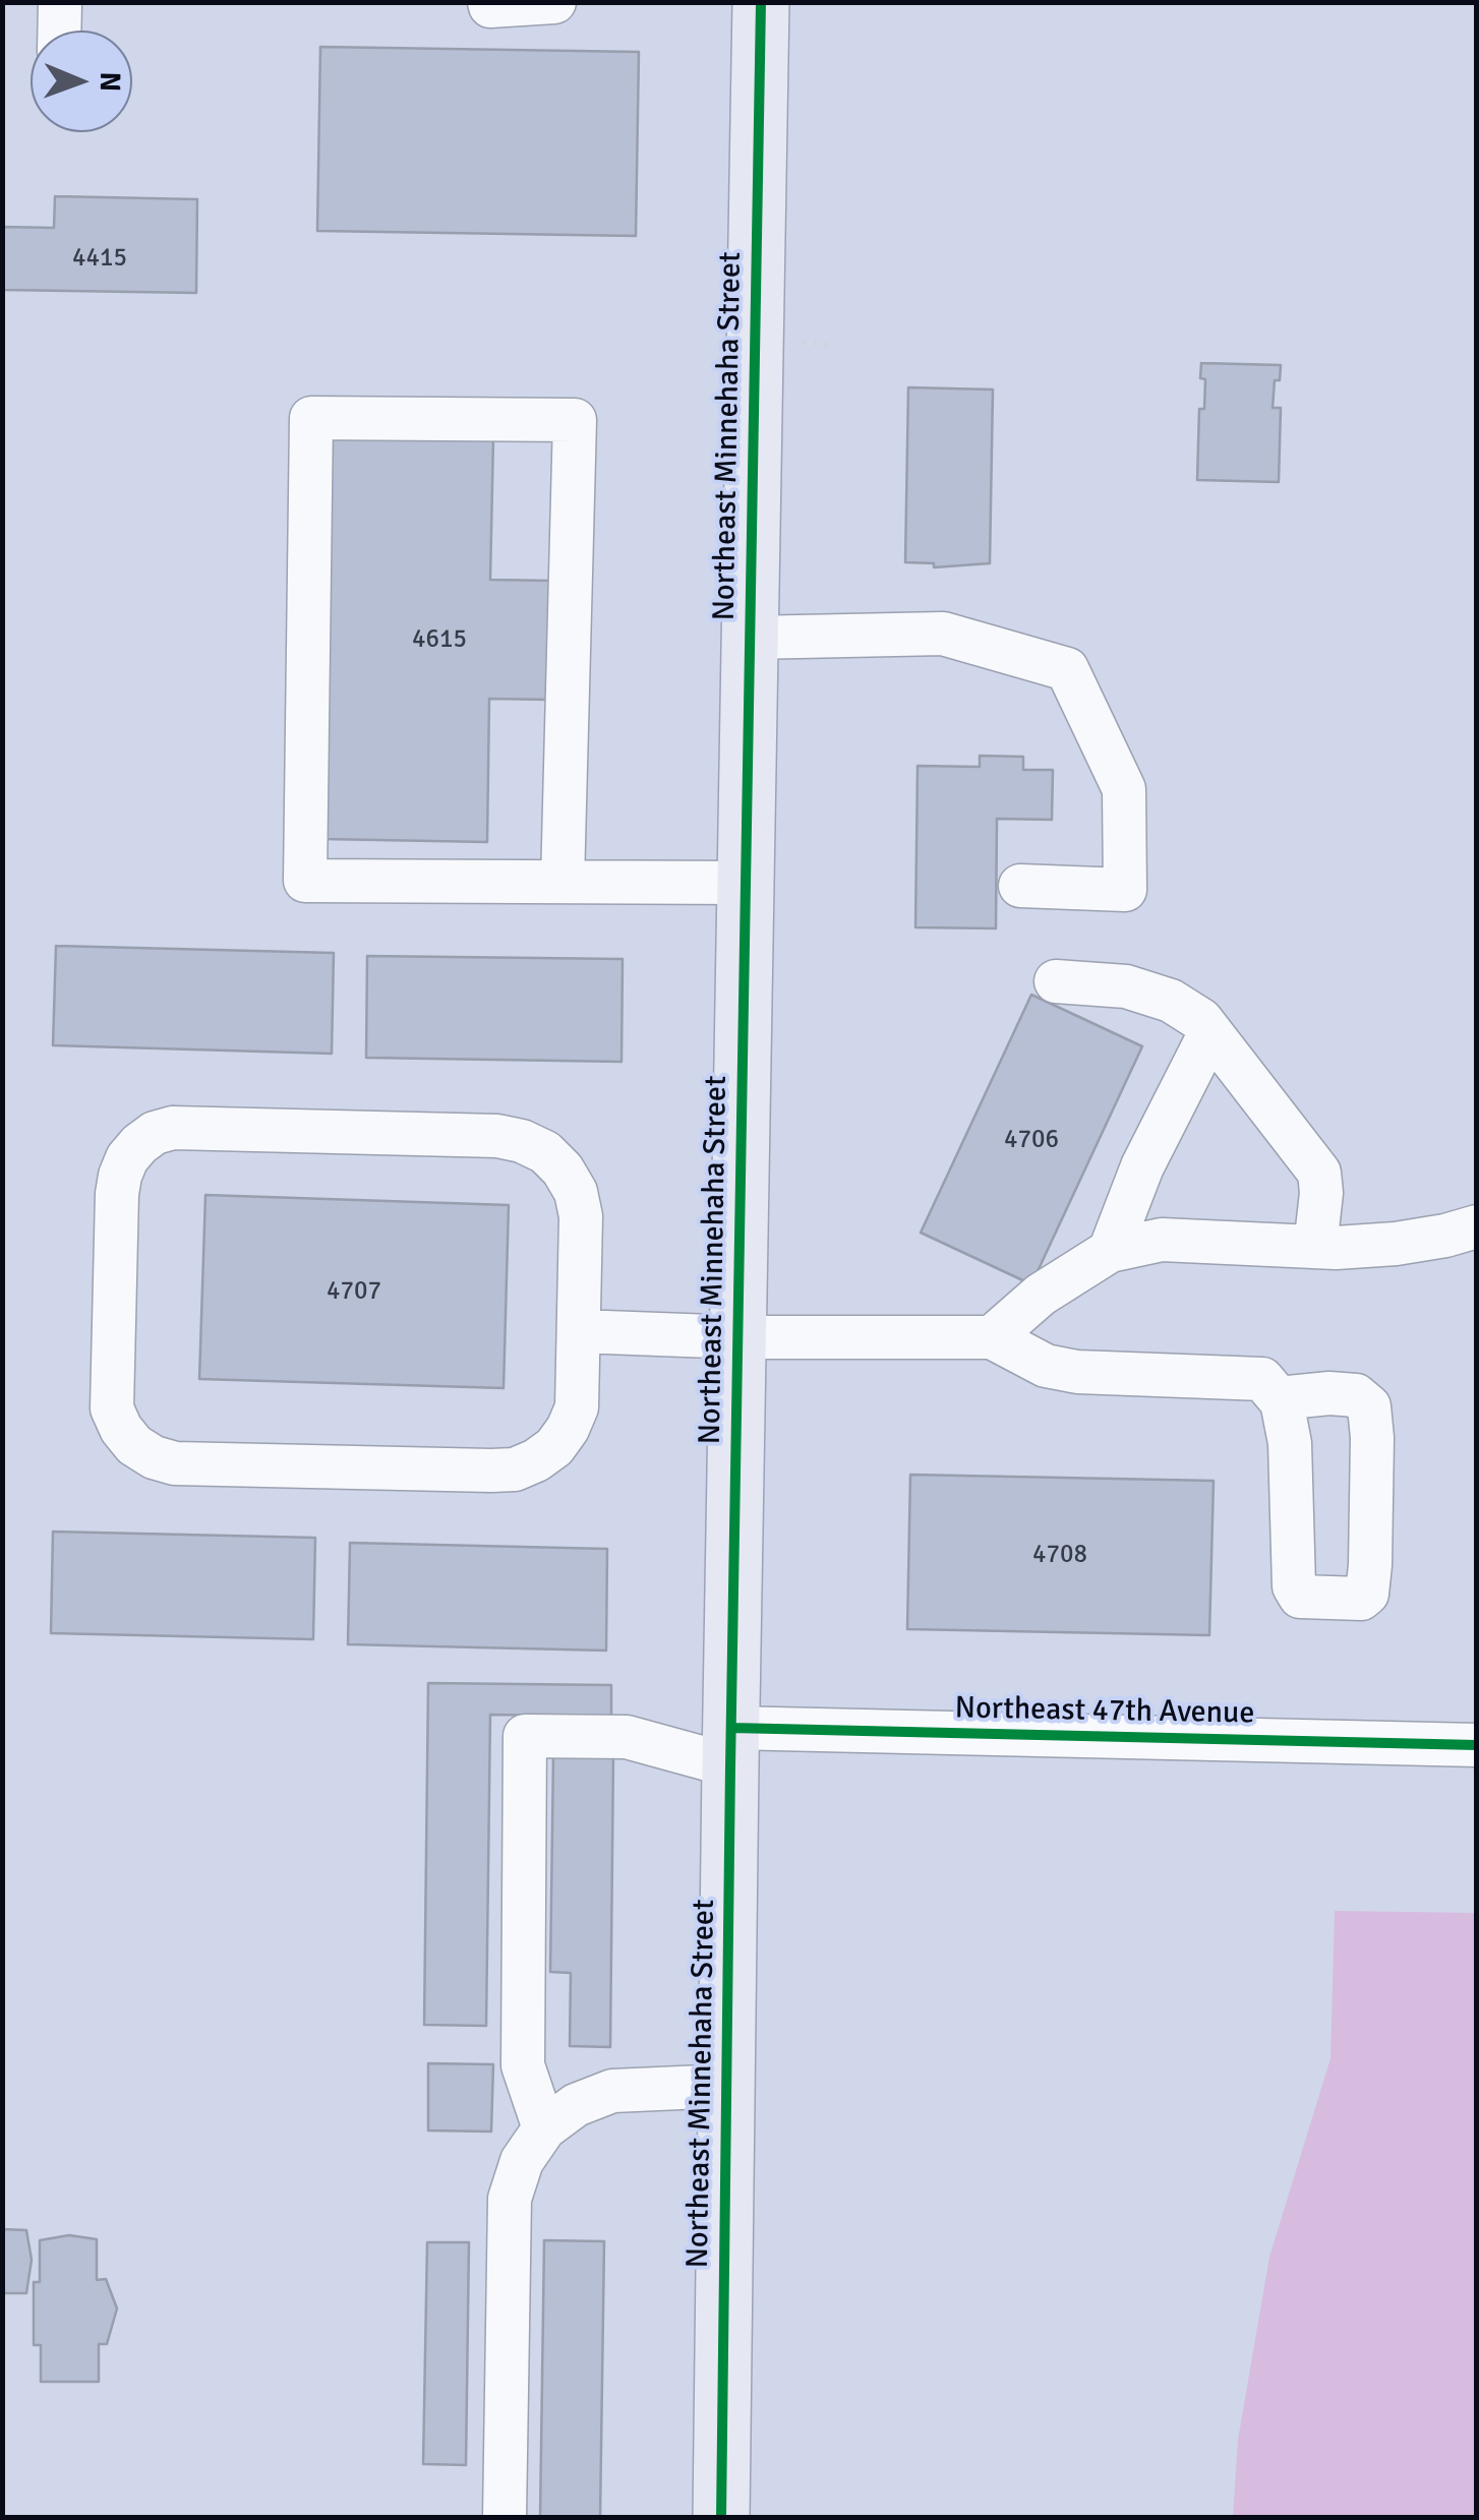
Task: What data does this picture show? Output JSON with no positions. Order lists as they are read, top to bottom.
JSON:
{
  "streets": {
    "main road": ["Northeast Minnehaha Street"],
    "street": ["Northeast 47th Avenue"]
  },
  "crossings": [
    ["Northeast Minnehaha Street", "Northeast 47th Avenue"]
  ],
  "house_numbers": [
    "4415",
    "4615",
    "4706",
    "4707",
    "4708"
  ],
  "north": "right"
}
